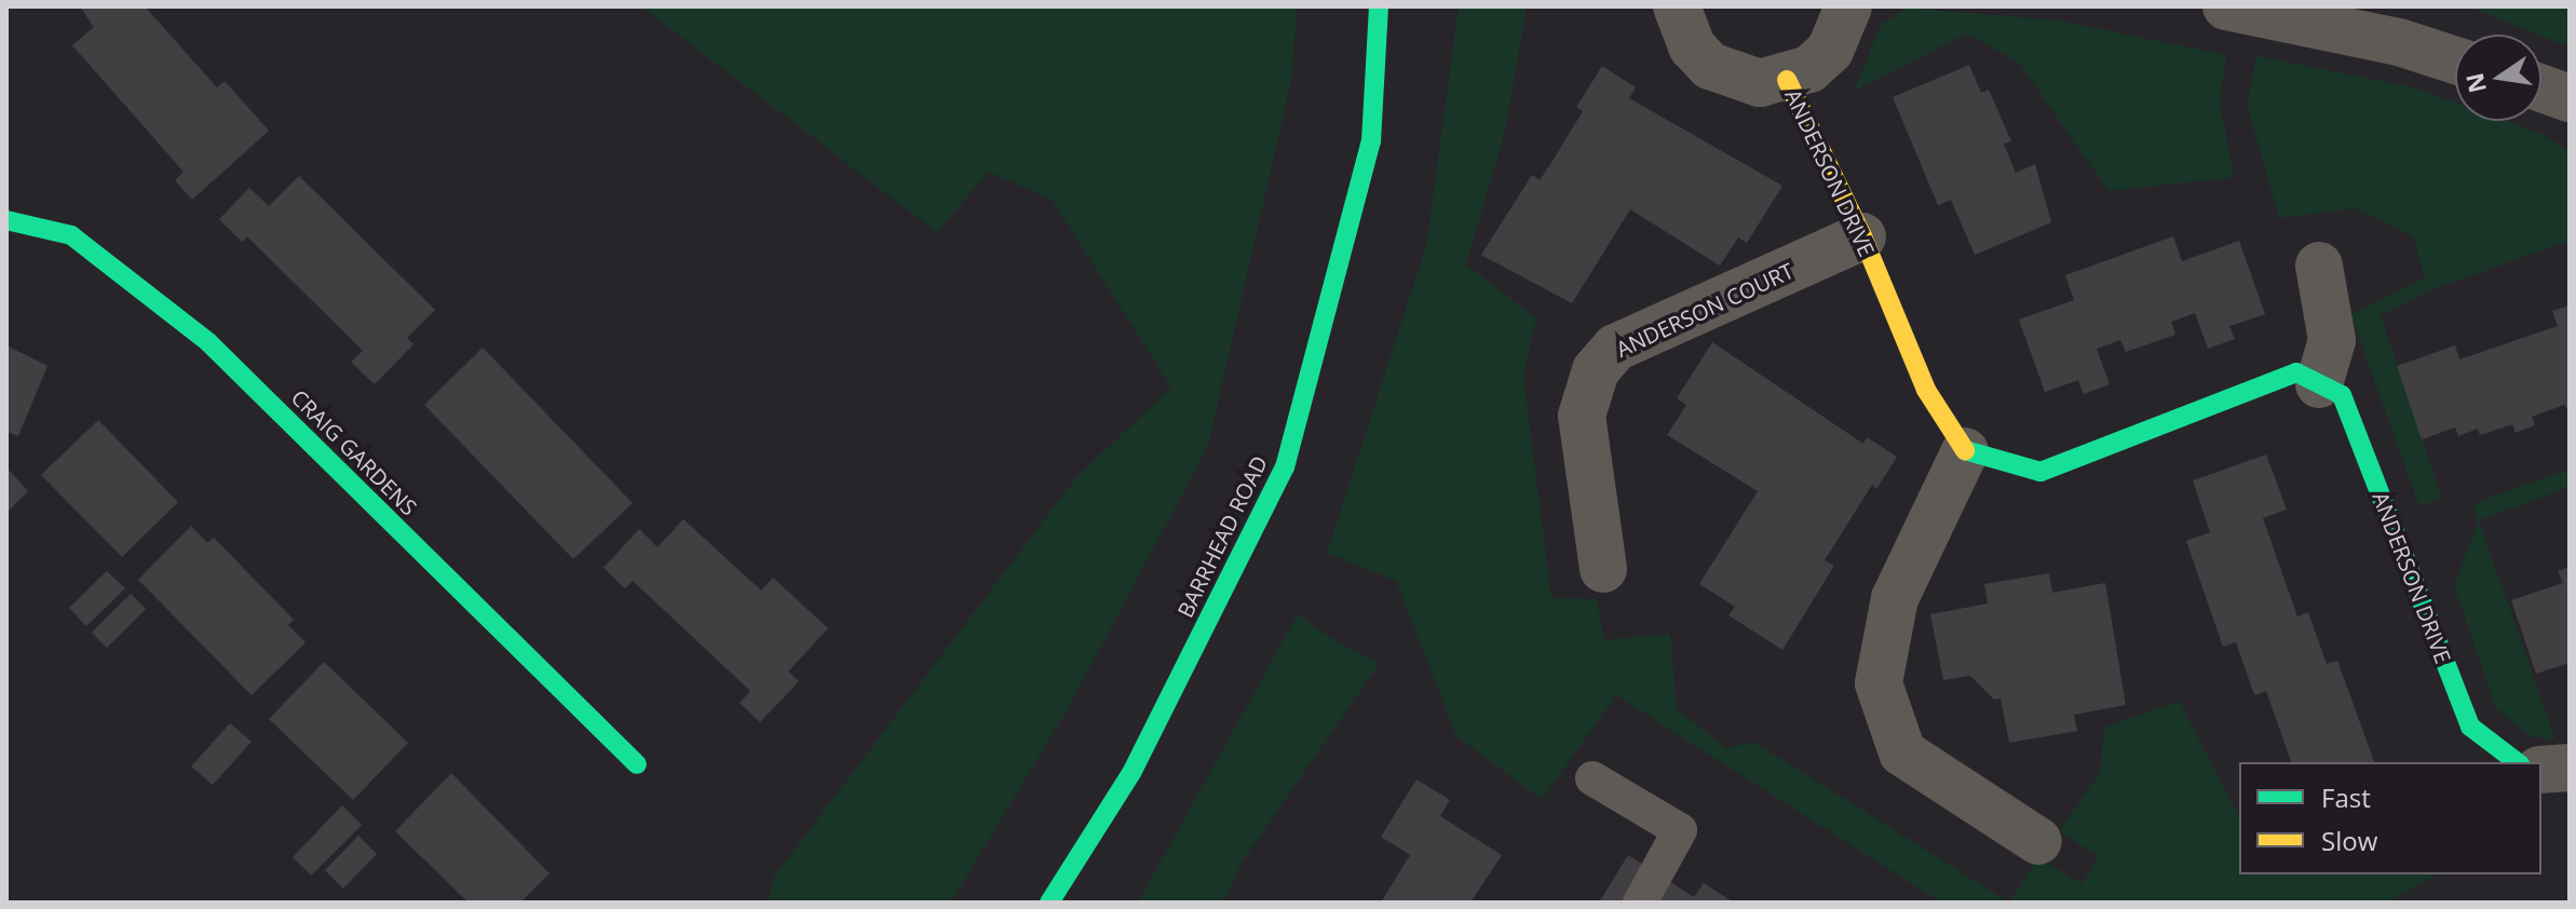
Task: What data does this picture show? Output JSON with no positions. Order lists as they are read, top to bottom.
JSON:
{
  "streets": {
    "street": [
      "ANDERSON DRIVE",
      "ANDERSON COURT",
      "CRAIG GARDENS",
      "BARRHEAD ROAD"
    ]
  },
  "crossings": [
    ["ANDERSON DRIVE", "ANDERSON COURT"]
  ],
  "legend": ["Fast", "Slow"],
  "north": "left"
}
